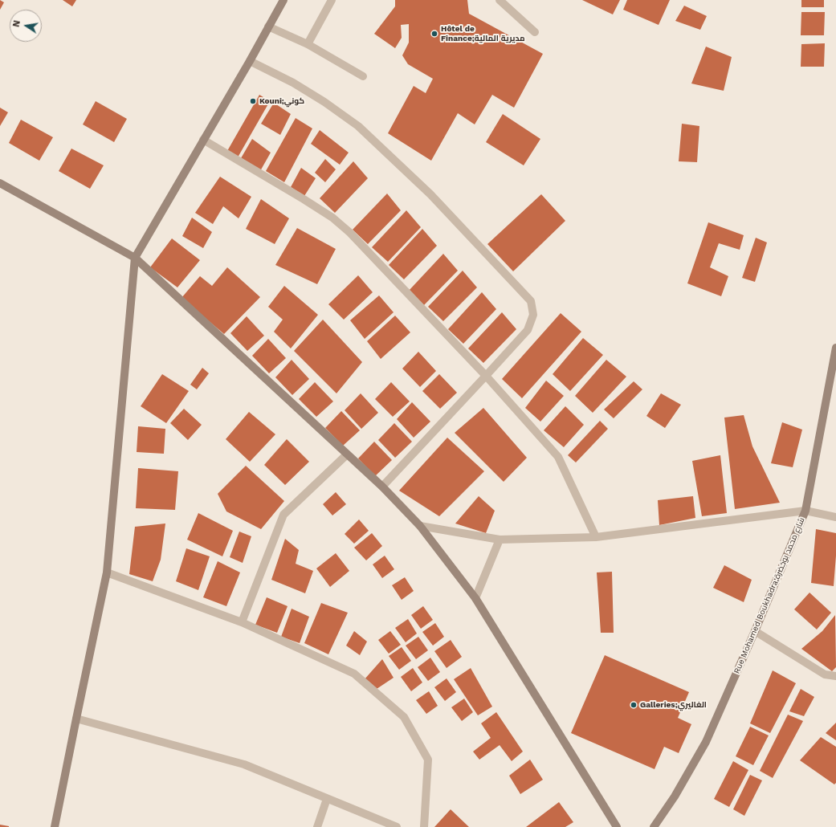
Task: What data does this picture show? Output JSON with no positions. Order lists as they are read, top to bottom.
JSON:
{
  "streets": {
    "street": ["Rue Mohamed Boukhadra;شارع محمد بوخضرة"]
  },
  "places": ["Hôtel de Finance;مديرية المالية", "Kouni;كوني", "Galleries;الغاليري"],
  "north": "left"
}
